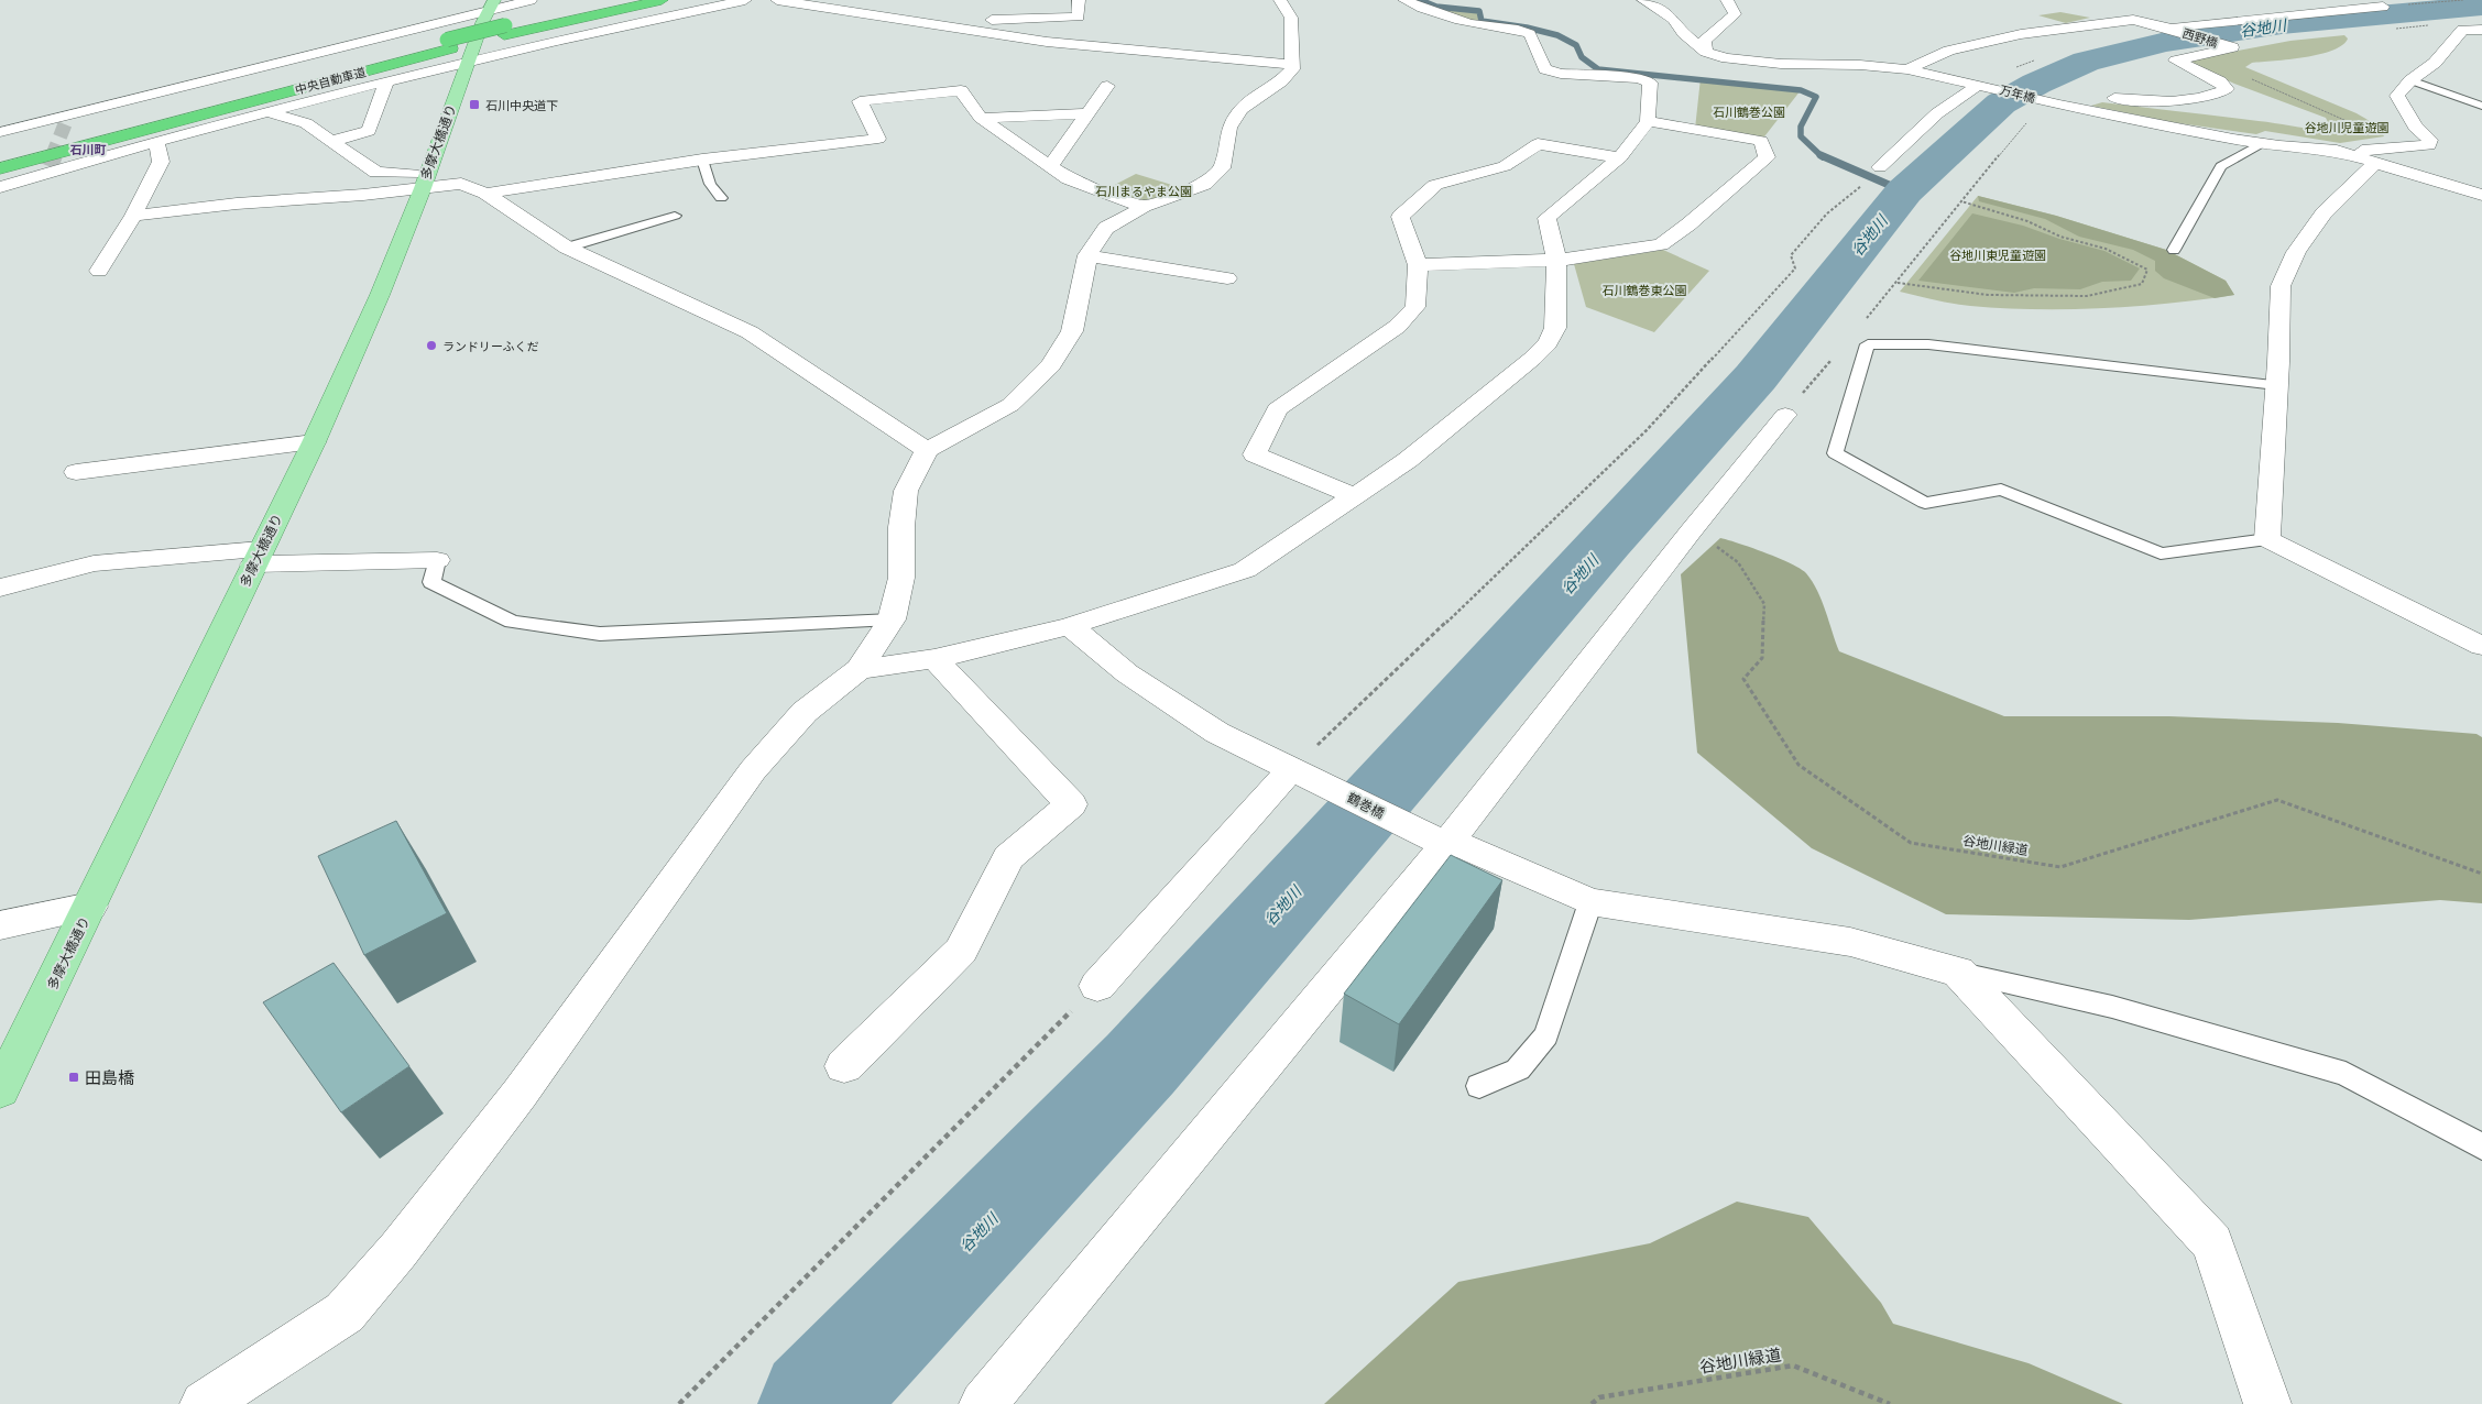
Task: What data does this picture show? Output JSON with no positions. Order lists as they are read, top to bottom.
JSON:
{
  "streets": {
    "highway": ["中央自動車道"],
    "main road": ["多摩大橋通り"],
    "street": ["西野橋", "万年橋", "鶴巻橋"],
    "path": ["谷地川緑道"]
  },
  "crossings": [
    ["西野橋", "万年橋"],
    ["中央自動車道", "多摩大橋通り"]
  ],
  "districts": ["石川町"],
  "water": ["谷地川"],
  "parks": [
    "石川鶴巻公園",
    "谷地川児童遊園",
    "石川まるやま公園",
    "谷地川東児童遊園",
    "石川鶴巻東公園"
  ],
  "places": {
    "transit": ["石川中央道下", "田島橋"],
    "other": ["ランドリーふくだ"]
  }
}
